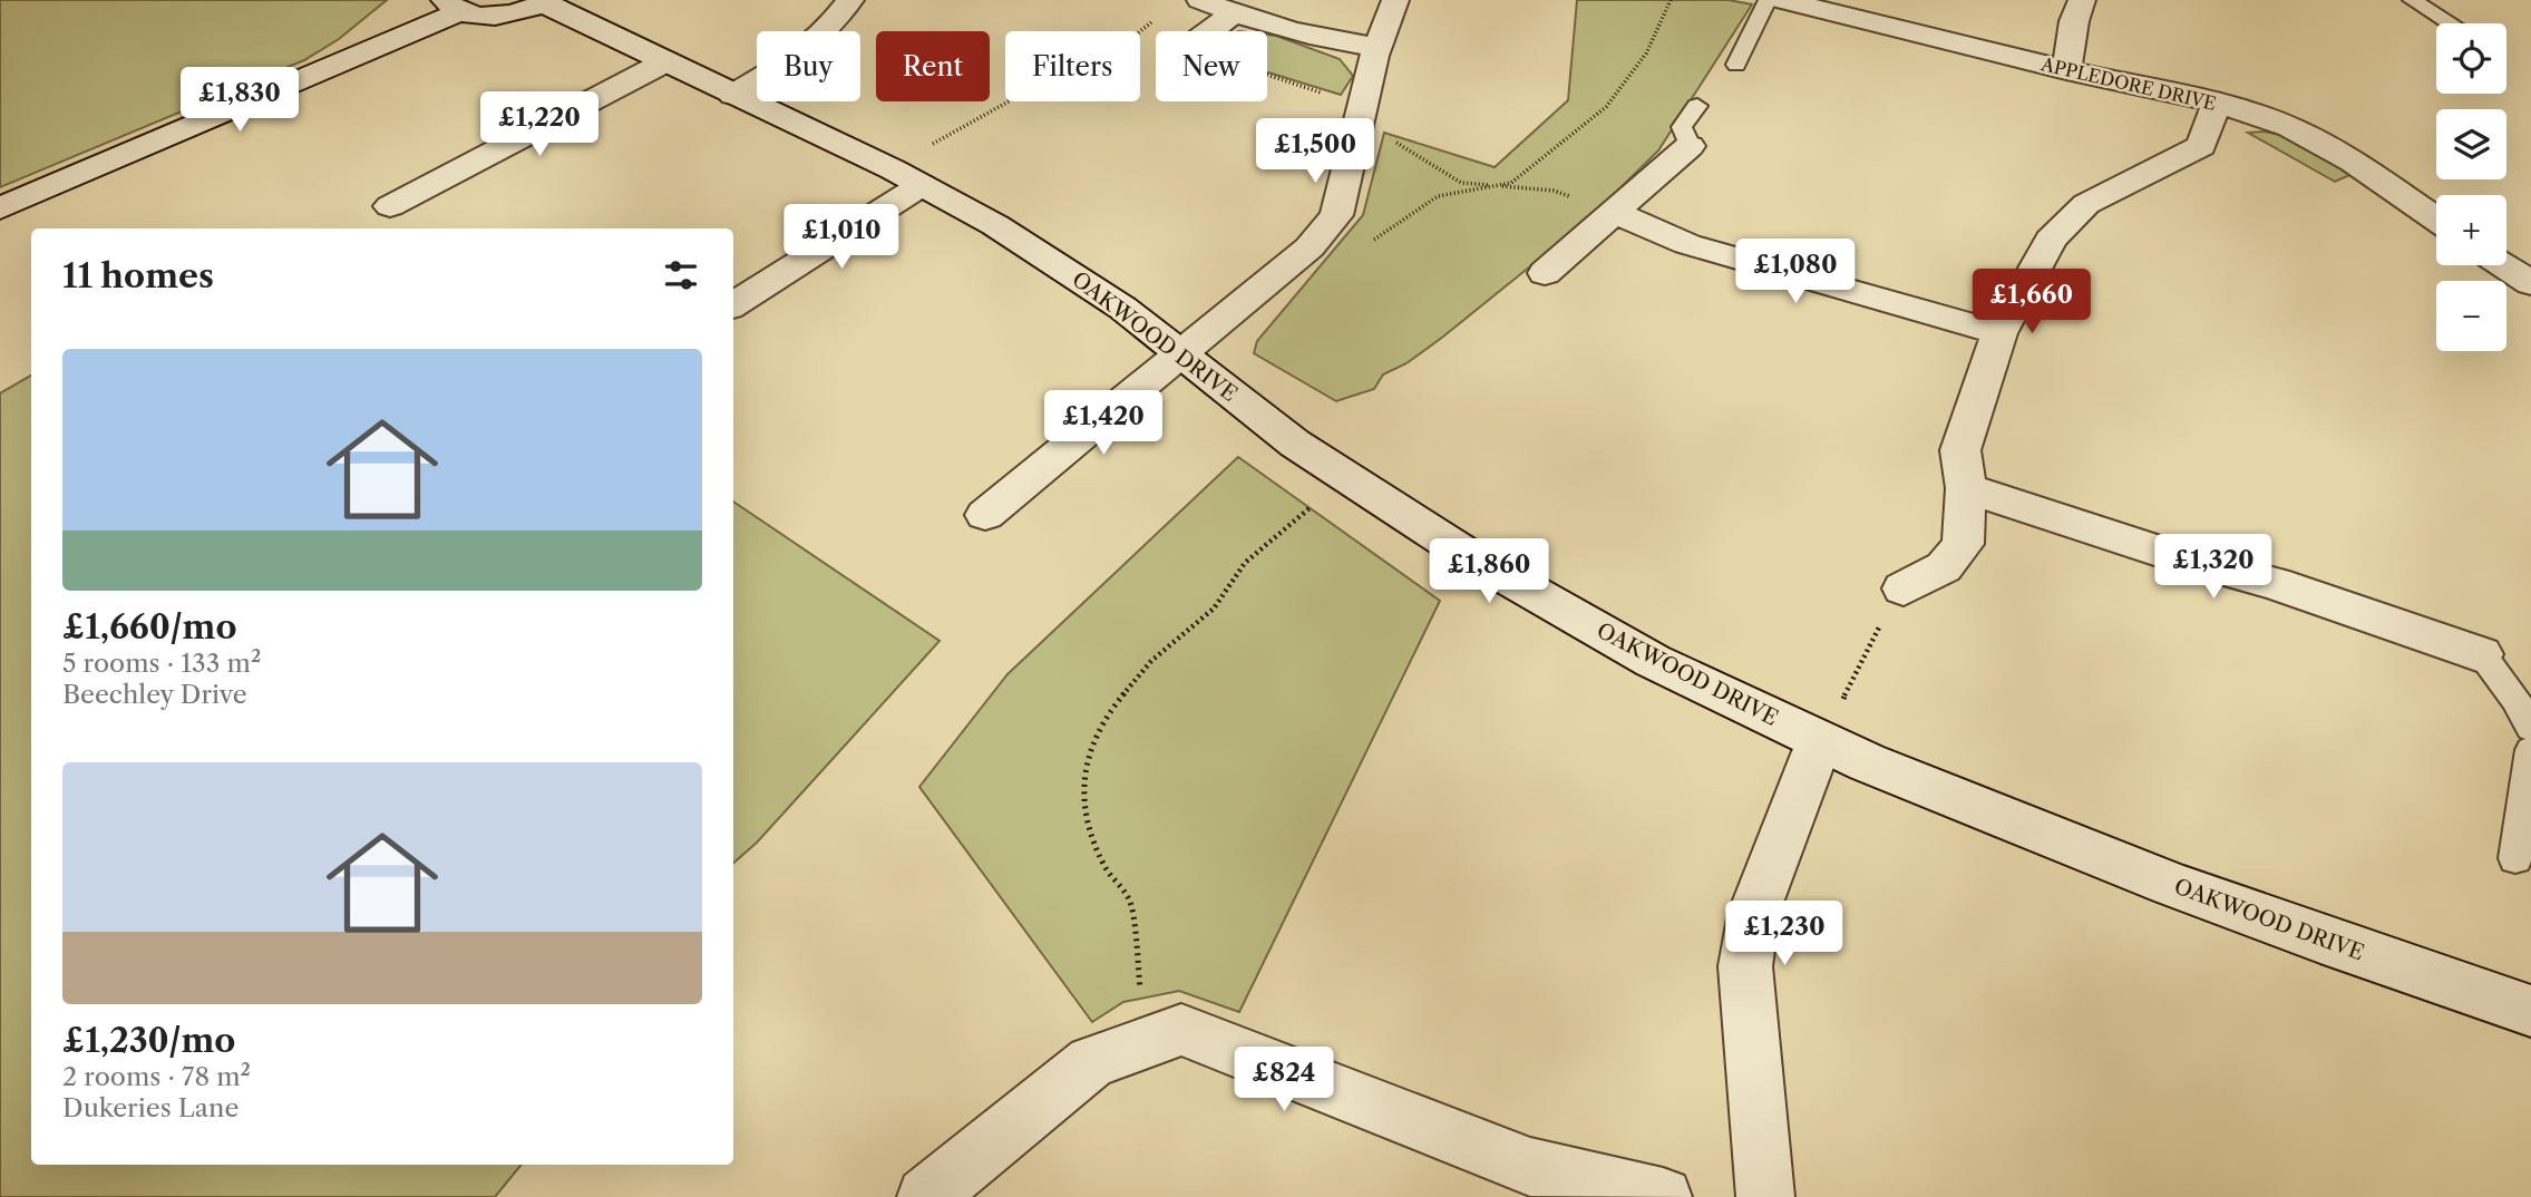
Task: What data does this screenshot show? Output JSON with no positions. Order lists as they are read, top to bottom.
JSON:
{
  "streets": {
    "street": ["APPLEDORE DRIVE", "OAKWOOD DRIVE"]
  },
  "page": {
    "map_buttons": ["+", "−"],
    "chip": [
      "Buy",
      "Rent",
      "Filters",
      "New"
    ],
    "price": [
      "£1,830",
      "£1,220",
      "£1,500",
      "£1,010",
      "£1,080",
      "£1,660",
      "£1,420",
      "£1,320",
      "£1,860",
      "£1,230",
      "£824"
    ],
    "heading": "11 homes",
    "list": [
      {
        "name": "£1,660/mo",
        "note": "5 rooms · 133 m² · Beechley Drive"
      },
      {
        "name": "£1,230/mo",
        "note": "2 rooms · 78 m² · Dukeries Lane"
      }
    ]
  }
}
